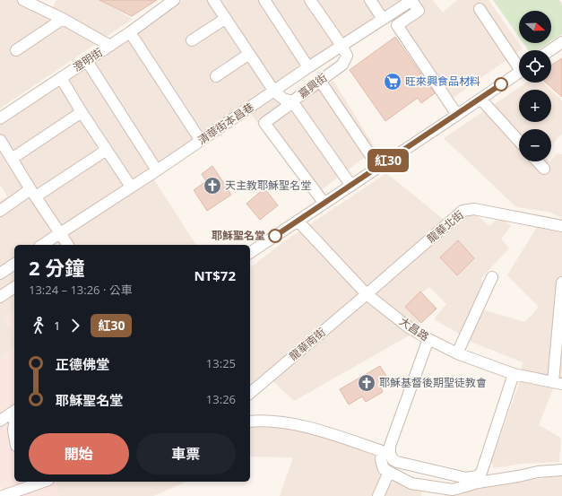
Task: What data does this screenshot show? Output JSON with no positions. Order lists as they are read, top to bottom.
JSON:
{
  "streets": {
    "street": [
      "澄明街",
      "嘉興街",
      "清華街本昌巷",
      "龍華北街",
      "大昌路",
      "龍華南街"
    ]
  },
  "crossings": [
    ["嘉興街", "清華街本昌巷"],
    ["龍華北街", "大昌路"],
    ["龍華北街", "龍華南街"],
    ["大昌路", "龍華南街"]
  ],
  "places": {
    "supermarket": ["旺來興食品材料"],
    "church": ["天主教耶穌聖名堂", "耶穌基督後期聖徒教會"],
    "other": ["耶穌聖名堂"]
  },
  "lines": ["bus line 紅30"],
  "north": "right",
  "page": {
    "on_map": "紅30",
    "map_buttons": ["+", "−"],
    "heading": ["2 分鐘", "13:24 – 13:26 · 公車", "NT$72"],
    "legs": ["1", "紅30"],
    "list": [
      {
        "name": "正德佛堂",
        "value": "13:25"
      },
      {
        "name": "耶穌聖名堂",
        "value": "13:26"
      }
    ],
    "buttons": ["開始", "車票"]
  }
}
